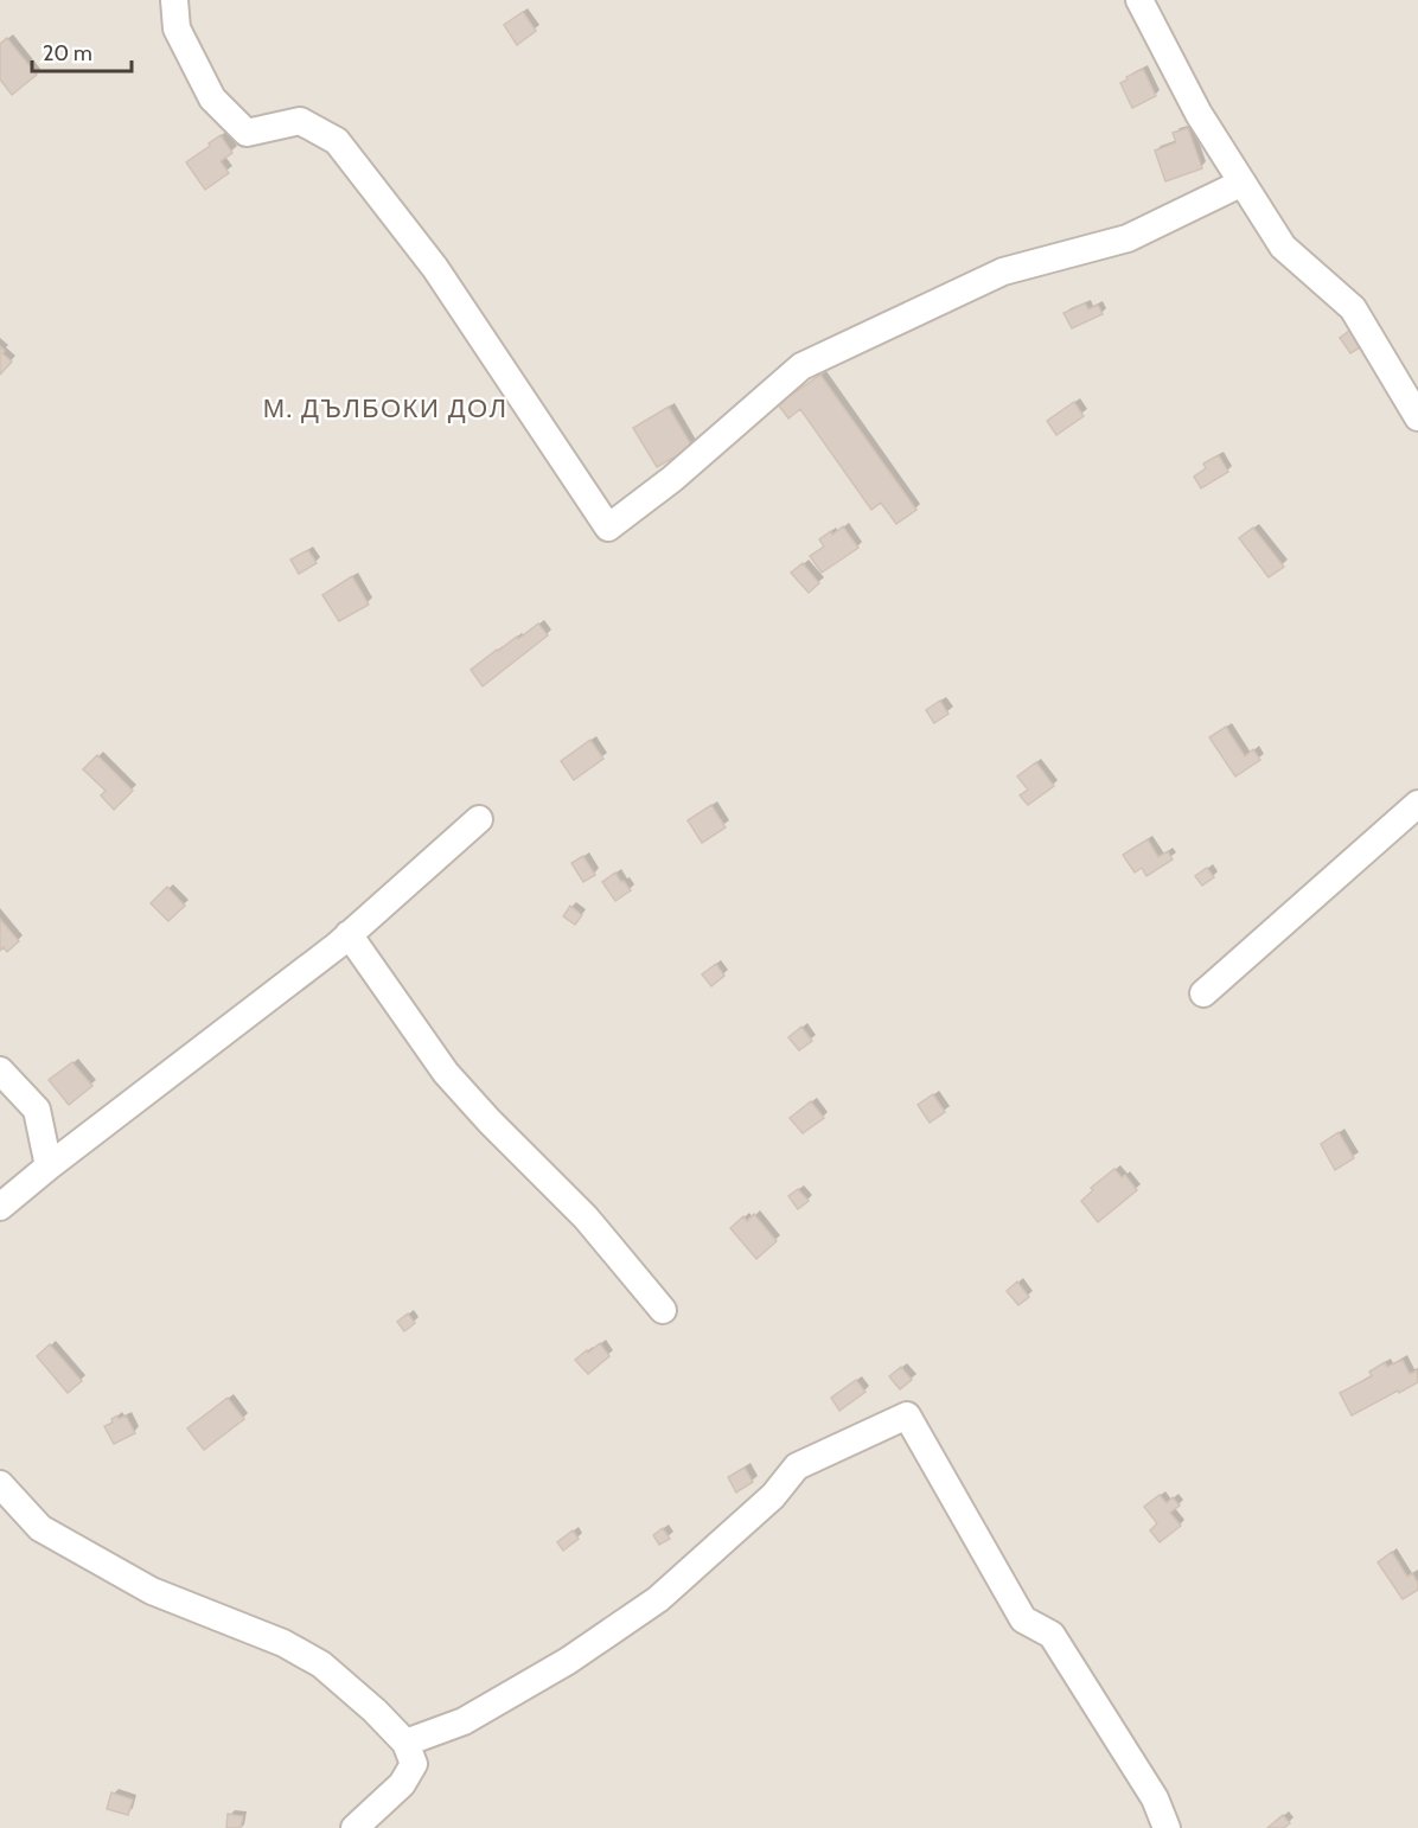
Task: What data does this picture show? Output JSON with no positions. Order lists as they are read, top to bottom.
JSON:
{
  "districts": ["М. ДЪЛБОКИ ДОЛ"],
  "scale_bar": "20 m"
}
